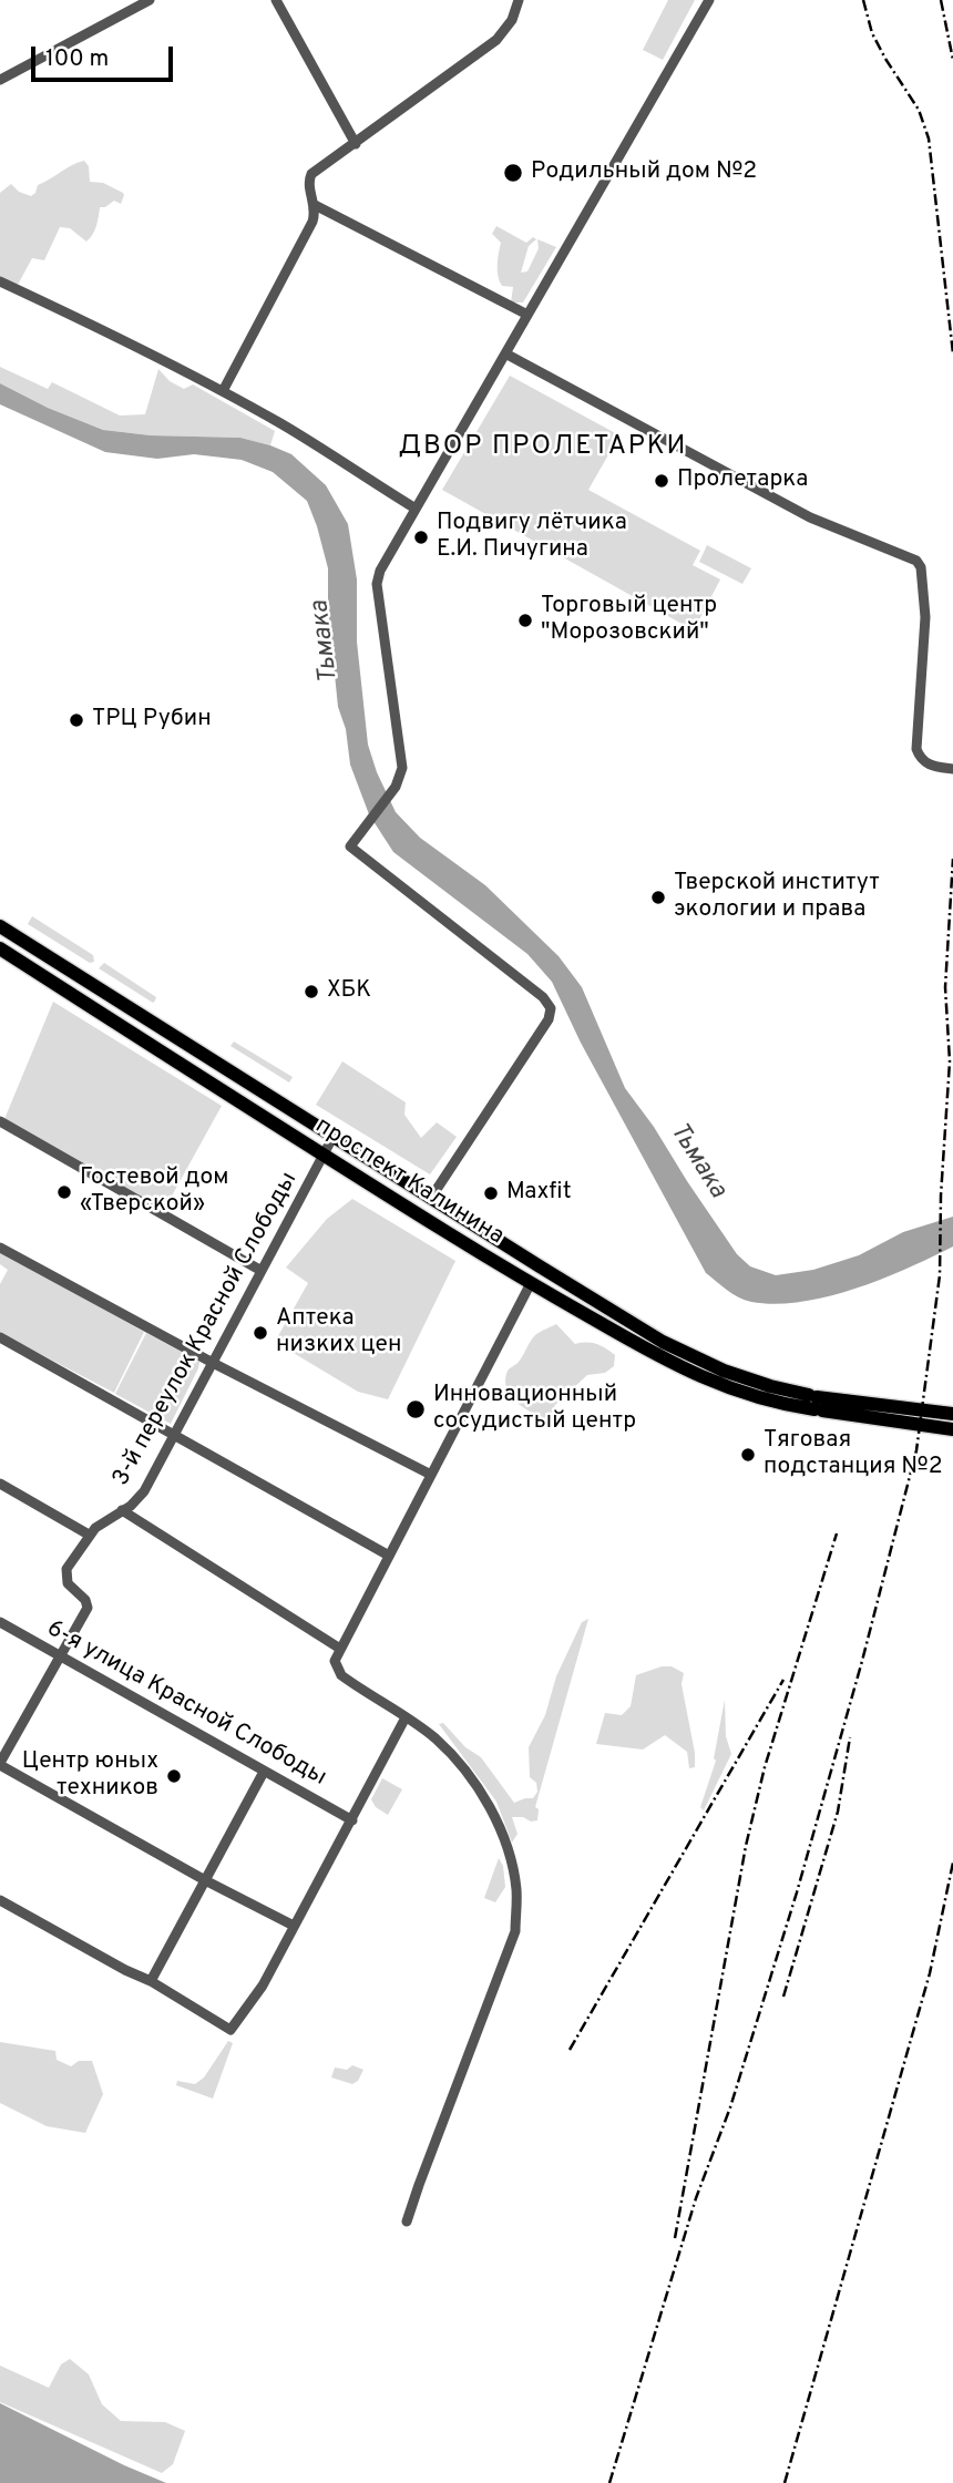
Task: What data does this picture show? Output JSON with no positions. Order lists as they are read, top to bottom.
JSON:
{
  "streets": {
    "main road": ["проспект Калинина"],
    "street": ["3-й переулок Красной Слободы", "6-я улица Красной Слободы"]
  },
  "crossings": [
    ["проспект Калинина", "3-й переулок Красной Слободы"],
    ["3-й переулок Красной Слободы", "6-я улица Красной Слободы"]
  ],
  "districts": ["ДВОР ПРОЛЕТАРКИ"],
  "water": ["Тьмака"],
  "places": [
    "Родильный дом №2",
    "Пролетарка",
    "Подвигу лётчика Е.И. Пичугина",
    "Торговый центр \"Морозовский\"",
    "ТРЦ Рубин",
    "Тверской институт экологии и права",
    "ХБК",
    "Гостевой дом «Тверской»",
    "Maxfit",
    "Аптека низких цен",
    "Инновационный сосудистый центр",
    "Тяговая подстанция №2",
    "Центр юных техников"
  ],
  "scale_bar": "100 m"
}
